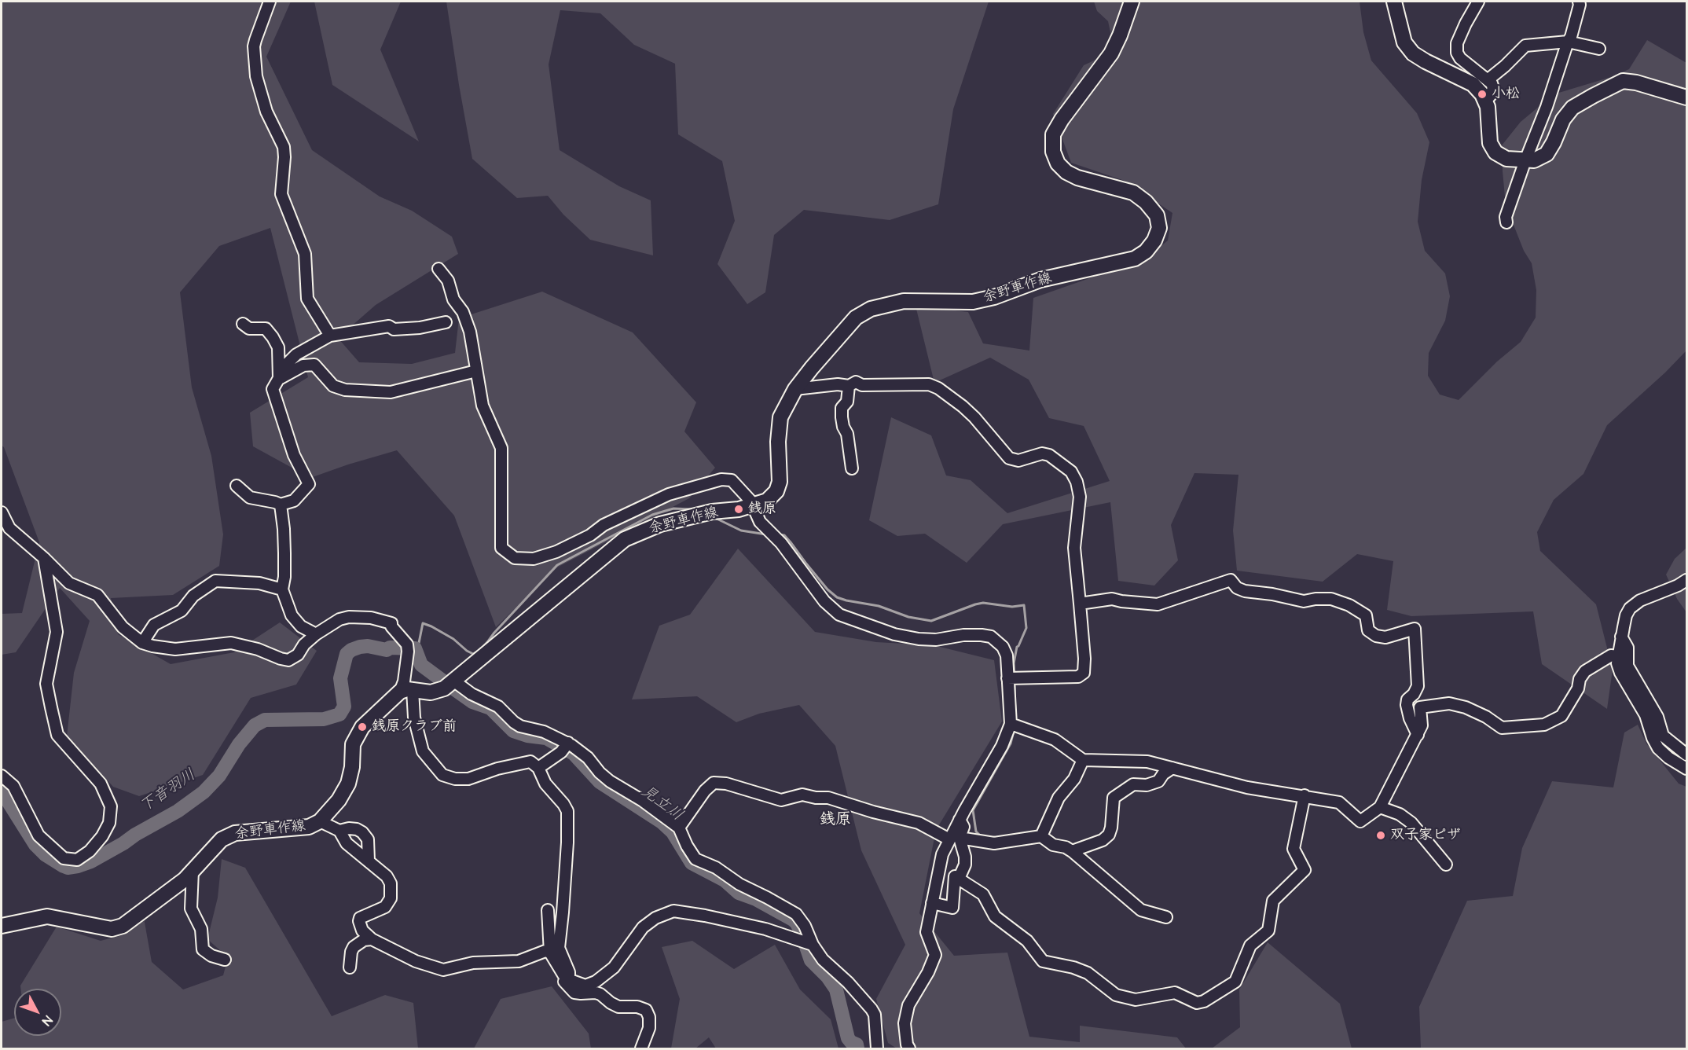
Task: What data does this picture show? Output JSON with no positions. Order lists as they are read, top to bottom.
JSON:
{
  "streets": {
    "main road": ["余野車作線"]
  },
  "districts": ["銭原"],
  "water": ["下音羽川", "見立川"],
  "places": [
    "小松",
    "銭原",
    "銭原クラブ前",
    "双子家ピザ"
  ],
  "north": "bottom right"
}
